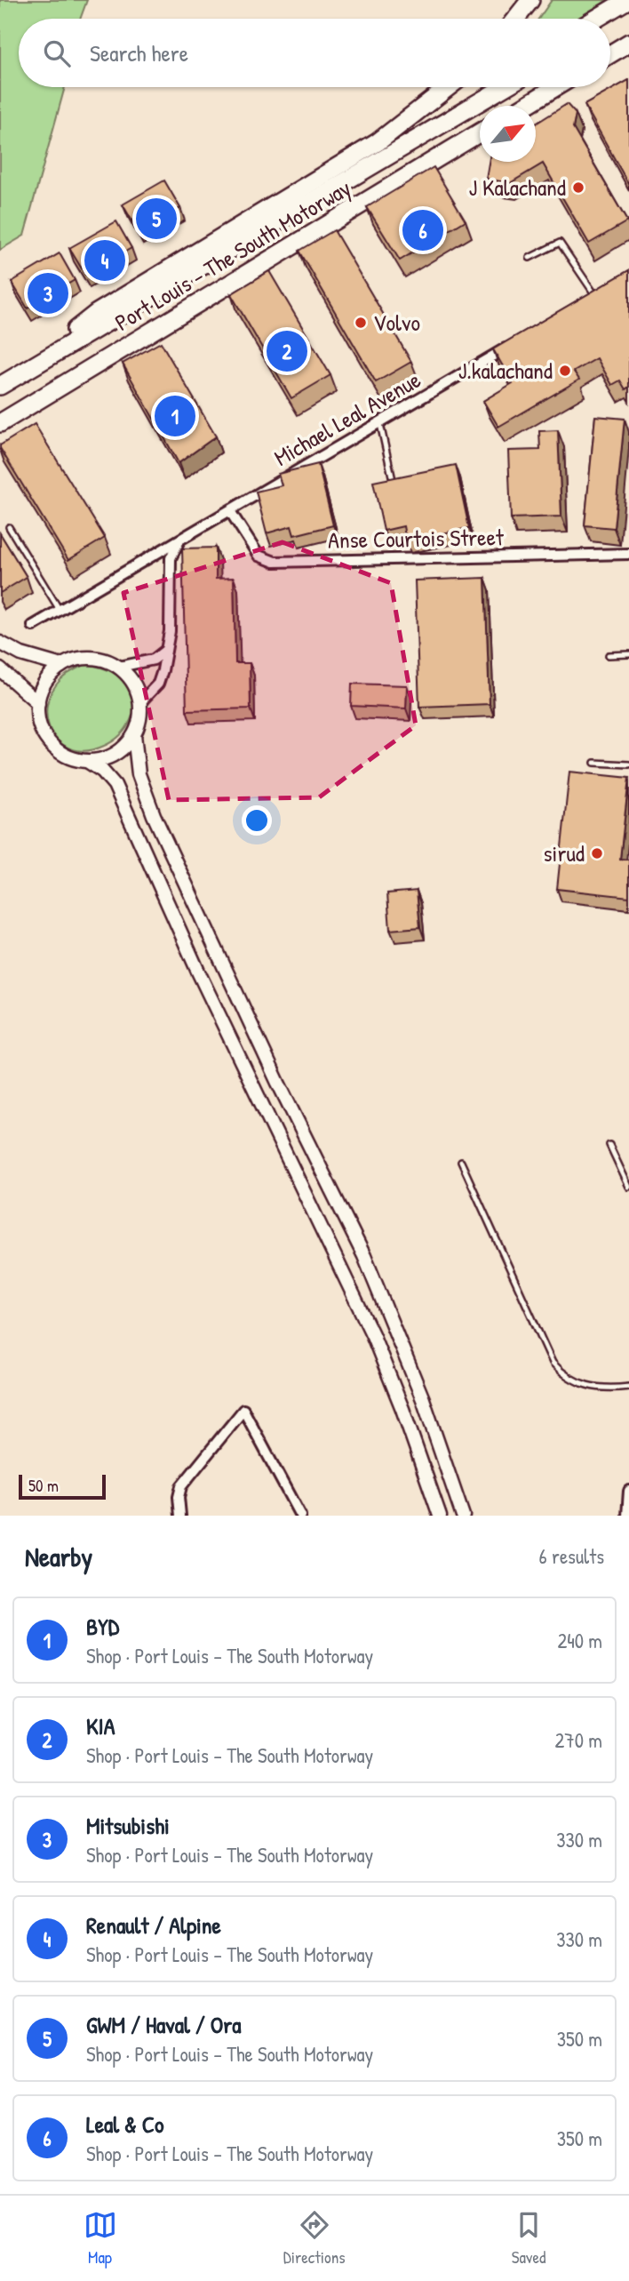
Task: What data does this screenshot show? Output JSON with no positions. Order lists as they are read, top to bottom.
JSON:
{
  "streets": {
    "highway": ["Port Louis – The South Motorway"],
    "street": ["Michael Leal Avenue", "Anse Courtois Street"]
  },
  "crossings": [
    ["Michael Leal Avenue", "Anse Courtois Street"]
  ],
  "places": [
    "J Kalachand",
    "Volvo",
    "J.kalachand",
    "sirud"
  ],
  "scale_bar": "50 m",
  "north": "top right",
  "page": {
    "search": "Search here",
    "pins": [
      "5",
      "6",
      "4",
      "3",
      "2",
      "1"
    ],
    "scale": "50 m",
    "heading": ["Nearby", "6 results"],
    "list": [
      {
        "mark": "1",
        "name": "BYD",
        "note": "Shop · Port Louis – The South Motorway",
        "value": "240 m"
      },
      {
        "mark": "2",
        "name": "KIA",
        "note": "Shop · Port Louis – The South Motorway",
        "value": "270 m"
      },
      {
        "mark": "3",
        "name": "Mitsubishi",
        "note": "Shop · Port Louis – The South Motorway",
        "value": "330 m"
      },
      {
        "mark": "4",
        "name": "Renault / Alpine",
        "note": "Shop · Port Louis – The South Motorway",
        "value": "330 m"
      },
      {
        "mark": "5",
        "name": "GWM / Haval / Ora",
        "note": "Shop · Port Louis – The South Motorway",
        "value": "350 m"
      },
      {
        "mark": "6",
        "name": "Leal & Co",
        "note": "Shop · Port Louis – The South Motorway",
        "value": "350 m"
      }
    ],
    "nav": ["Map", "Directions", "Saved"]
  }
}
